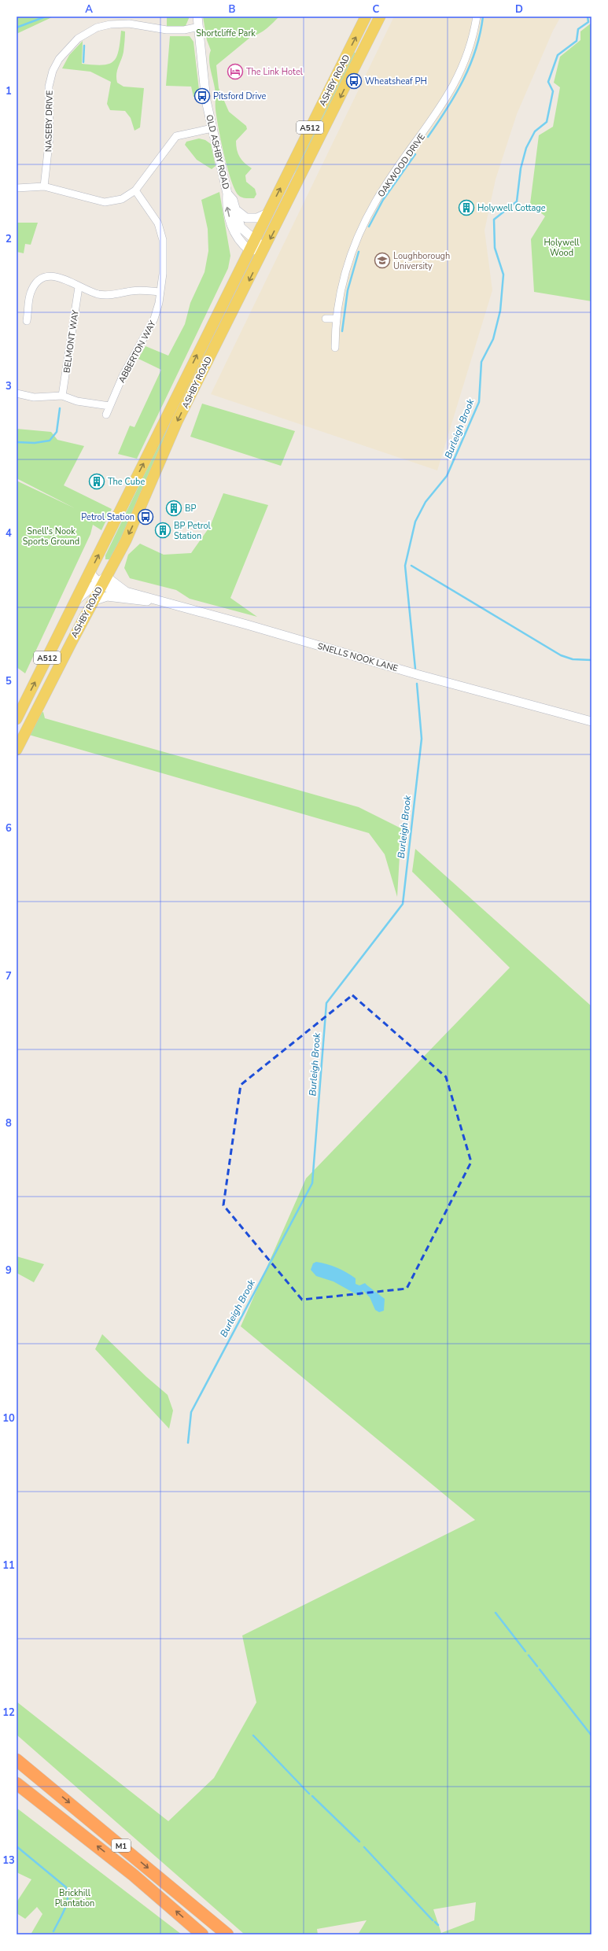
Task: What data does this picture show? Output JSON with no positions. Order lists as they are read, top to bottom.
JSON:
{
  "streets": {
    "highway": ["M1"],
    "main road": ["ASHBY ROAD", "A512"],
    "street": [
      "NASEBY DRIVE",
      "OLD ASHBY ROAD",
      "OAKWOOD DRIVE",
      "BELMONT WAY",
      "ABBERTON WAY",
      "SNELLS NOOK LANE"
    ]
  },
  "crossings": [
    ["ASHBY ROAD", "OLD ASHBY ROAD"],
    ["ASHBY ROAD", "SNELLS NOOK LANE"],
    ["NASEBY DRIVE", "OLD ASHBY ROAD"]
  ],
  "water": ["Burleigh Brook"],
  "parks": [
    "Shortcliffe Park",
    "Holywell Wood",
    "Snell's Nook Sports Ground",
    "Brickhill Plantation"
  ],
  "places": {
    "hotel": ["The Link Hotel"],
    "bus stop": ["Wheatsheaf PH", "Pitsford Drive", "Petrol Station"],
    "building": [
      "Holywell Cottage",
      "The Cube",
      "BP",
      "BP Petrol Station"
    ],
    "school or university": ["Loughborough University"]
  },
  "grid": {
    "columns": [
      "A",
      "B",
      "C",
      "D"
    ],
    "rows": [
      "1",
      "2",
      "3",
      "4",
      "5",
      "6",
      "7",
      "8",
      "9",
      "10",
      "11",
      "12",
      "13"
    ]
  }
}
